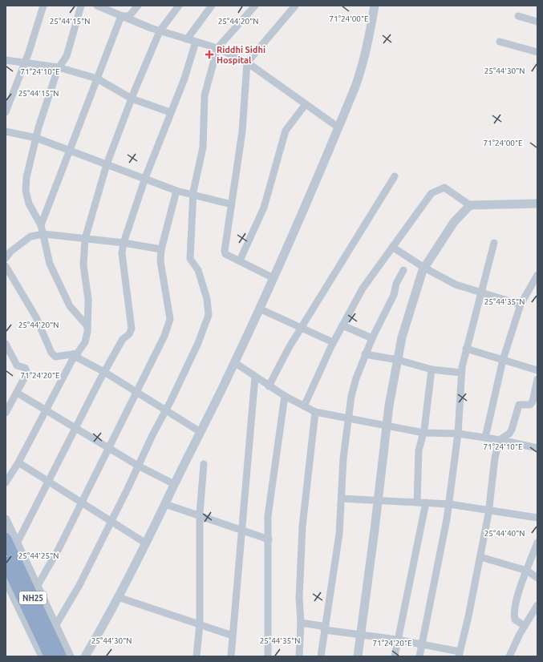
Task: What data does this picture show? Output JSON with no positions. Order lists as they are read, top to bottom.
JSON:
{
  "streets": {
    "highway": ["NH25"]
  },
  "places": {
    "health": ["Riddhi Sidhi Hospital"]
  },
  "coordinates": [
    "71°24'00\"E",
    "25°44'20\"N",
    "25°44'15\"N",
    "25°44'30\"N",
    "71°24'10\"E",
    "25°44'35\"N",
    "71°24'20\"E",
    "25°44'40\"N",
    "25°44'25\"N"
  ]
}
